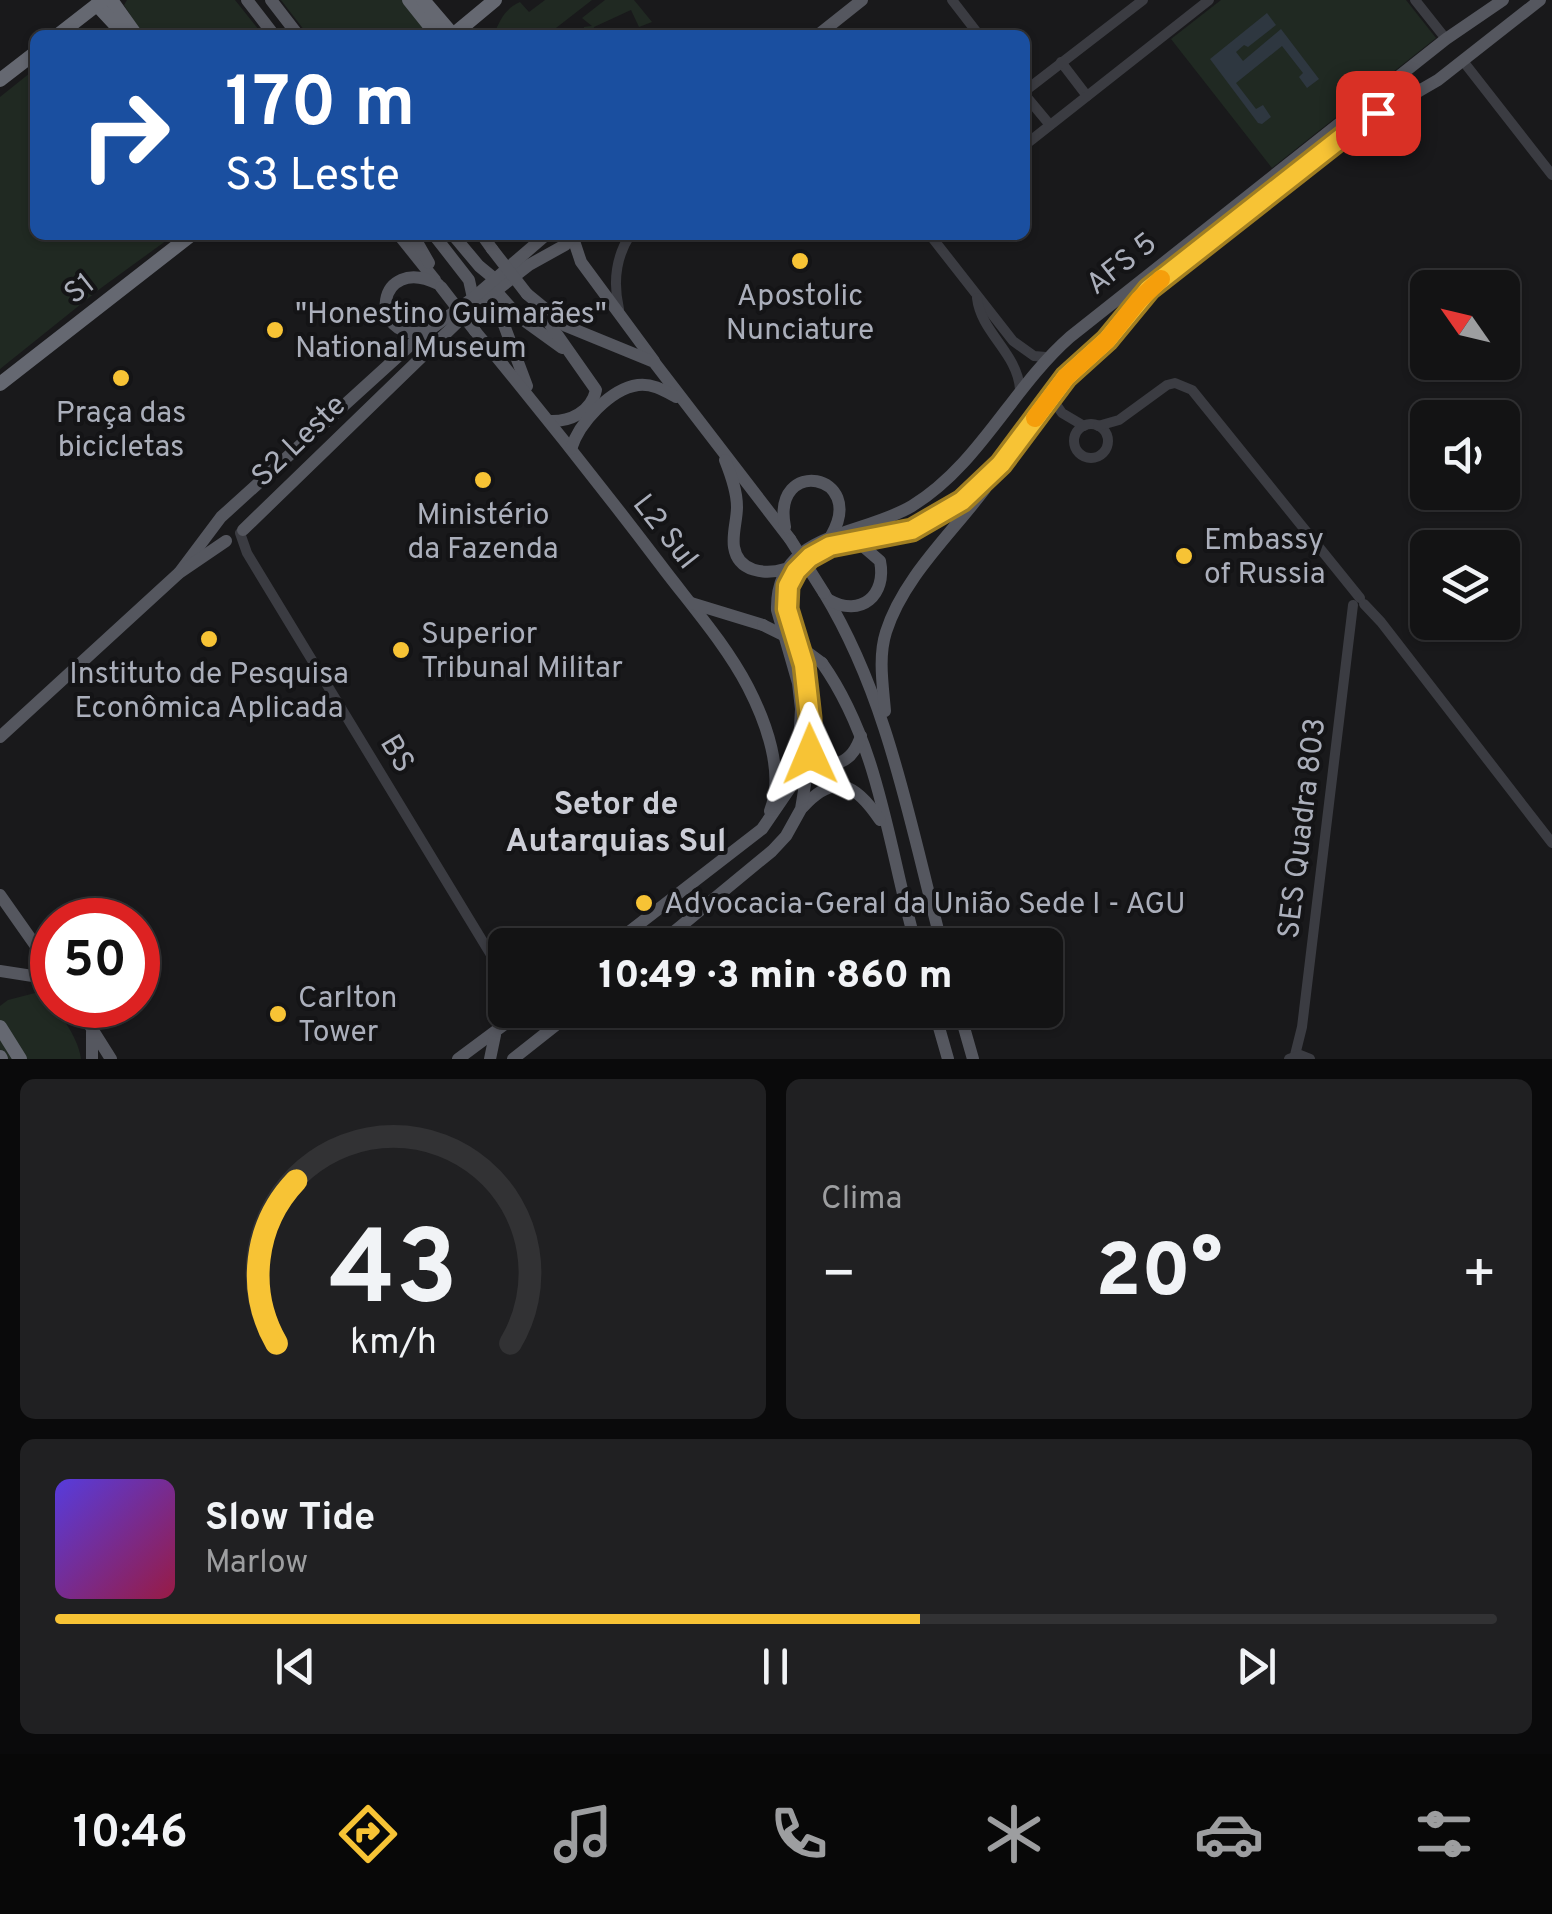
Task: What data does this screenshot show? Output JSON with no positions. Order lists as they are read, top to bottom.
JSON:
{
  "streets": {
    "highway": ["S1"],
    "main road": ["AFS 5", "S2 Leste", "L2 Sul"],
    "street": ["BS", "SES Quadra 803"]
  },
  "crossings": [
    ["S2 Leste", "BS"]
  ],
  "districts": ["Setor de Autarquias Sul"],
  "places": [
    "Apostolic Nunciature",
    "\"Honestino Guimarães\" National Museum",
    "Praça das bicicletas",
    "Ministério da Fazenda",
    "Embassy of Russia",
    "Instituto de Pesquisa Econômica Aplicada",
    "Superior Tribunal Militar",
    "Advocacia-Geral da União Sede I - AGU",
    "Carlton Tower"
  ],
  "north": "top left",
  "page": {
    "turn": ["170 m", "S3 Leste"],
    "limit": "50",
    "trip": "10:49 · 3 min · 860 m",
    "tile": "Clima",
    "heat": ["−", "20°", "+"],
    "song": ["Slow Tide", "Marlow"],
    "tabs": "10:46",
    "gauge": ["43", "km/h"]
  }
}
